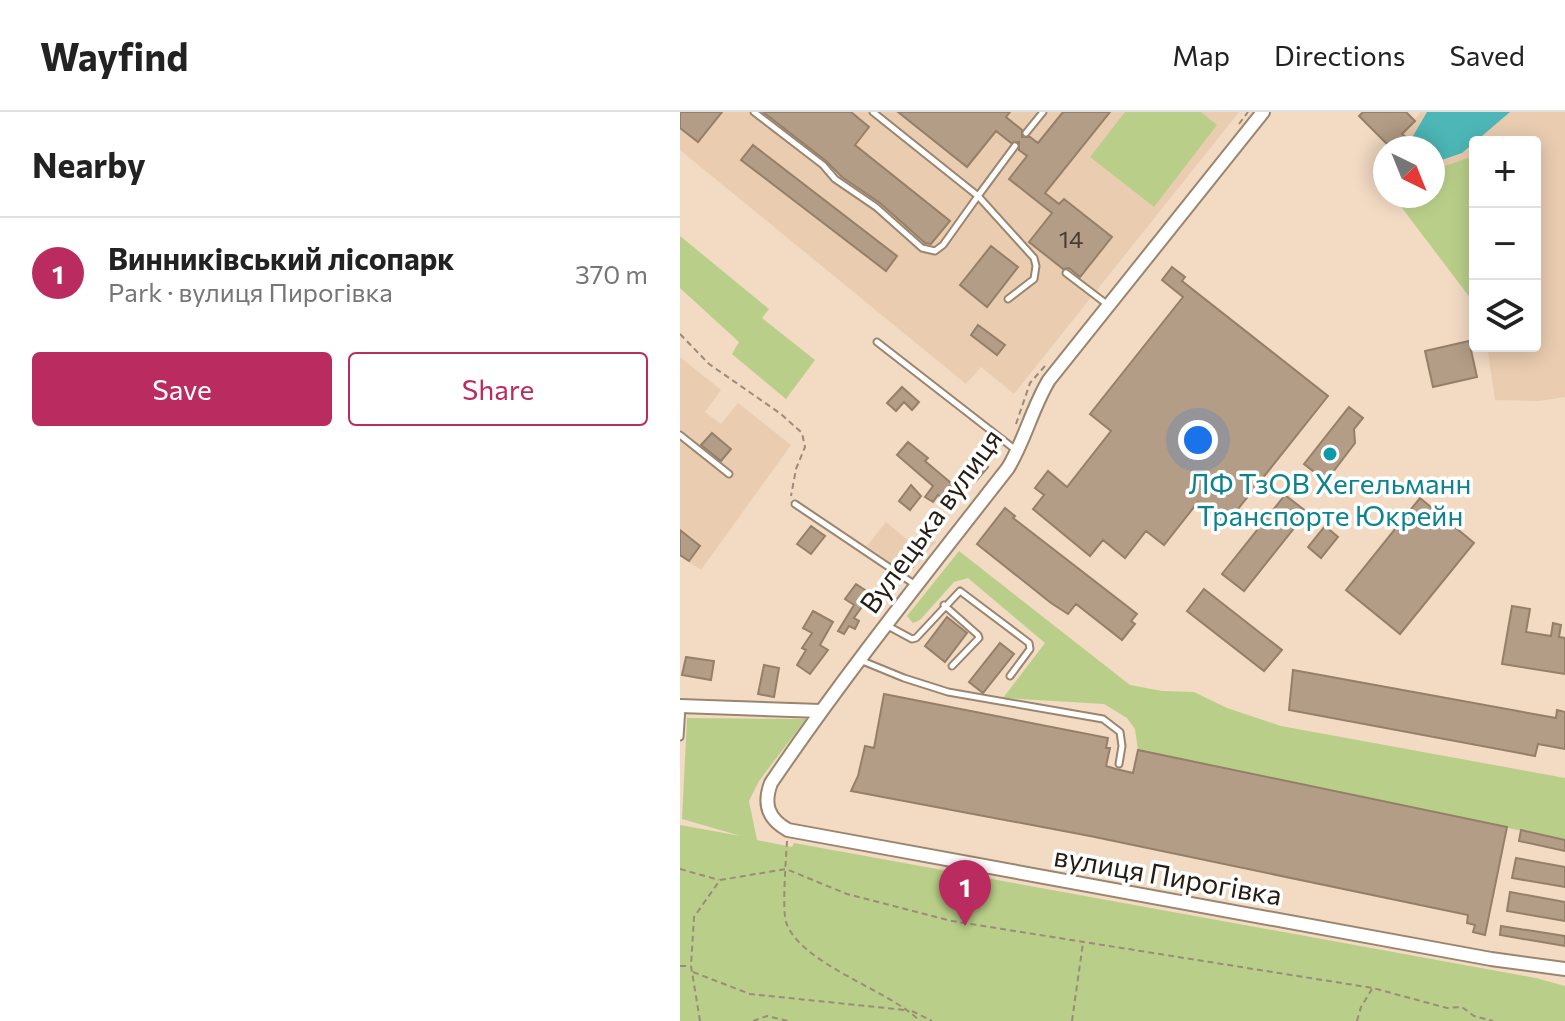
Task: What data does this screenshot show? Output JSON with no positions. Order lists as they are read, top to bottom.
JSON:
{
  "streets": {
    "street": ["Вулецька вулиця", "вулиця Пирогівка"]
  },
  "crossings": [
    ["Вулецька вулиця", "вулиця Пирогівка"]
  ],
  "places": ["ЛФ ТзОВ Хегельманн Транспорте Юкрейн"],
  "house_numbers": ["14"],
  "north": "bottom right",
  "page": {
    "header": "Wayfind",
    "nav": ["Map", "Directions", "Saved"],
    "heading": "Nearby",
    "map_buttons": ["+", "−"],
    "list": [
      {
        "mark": "1",
        "name": "Винниківський лісопарк",
        "note": "Park · вулиця Пирогівка",
        "value": "370 m"
      }
    ],
    "buttons": ["Save", "Share"],
    "pins": "1"
  }
}
